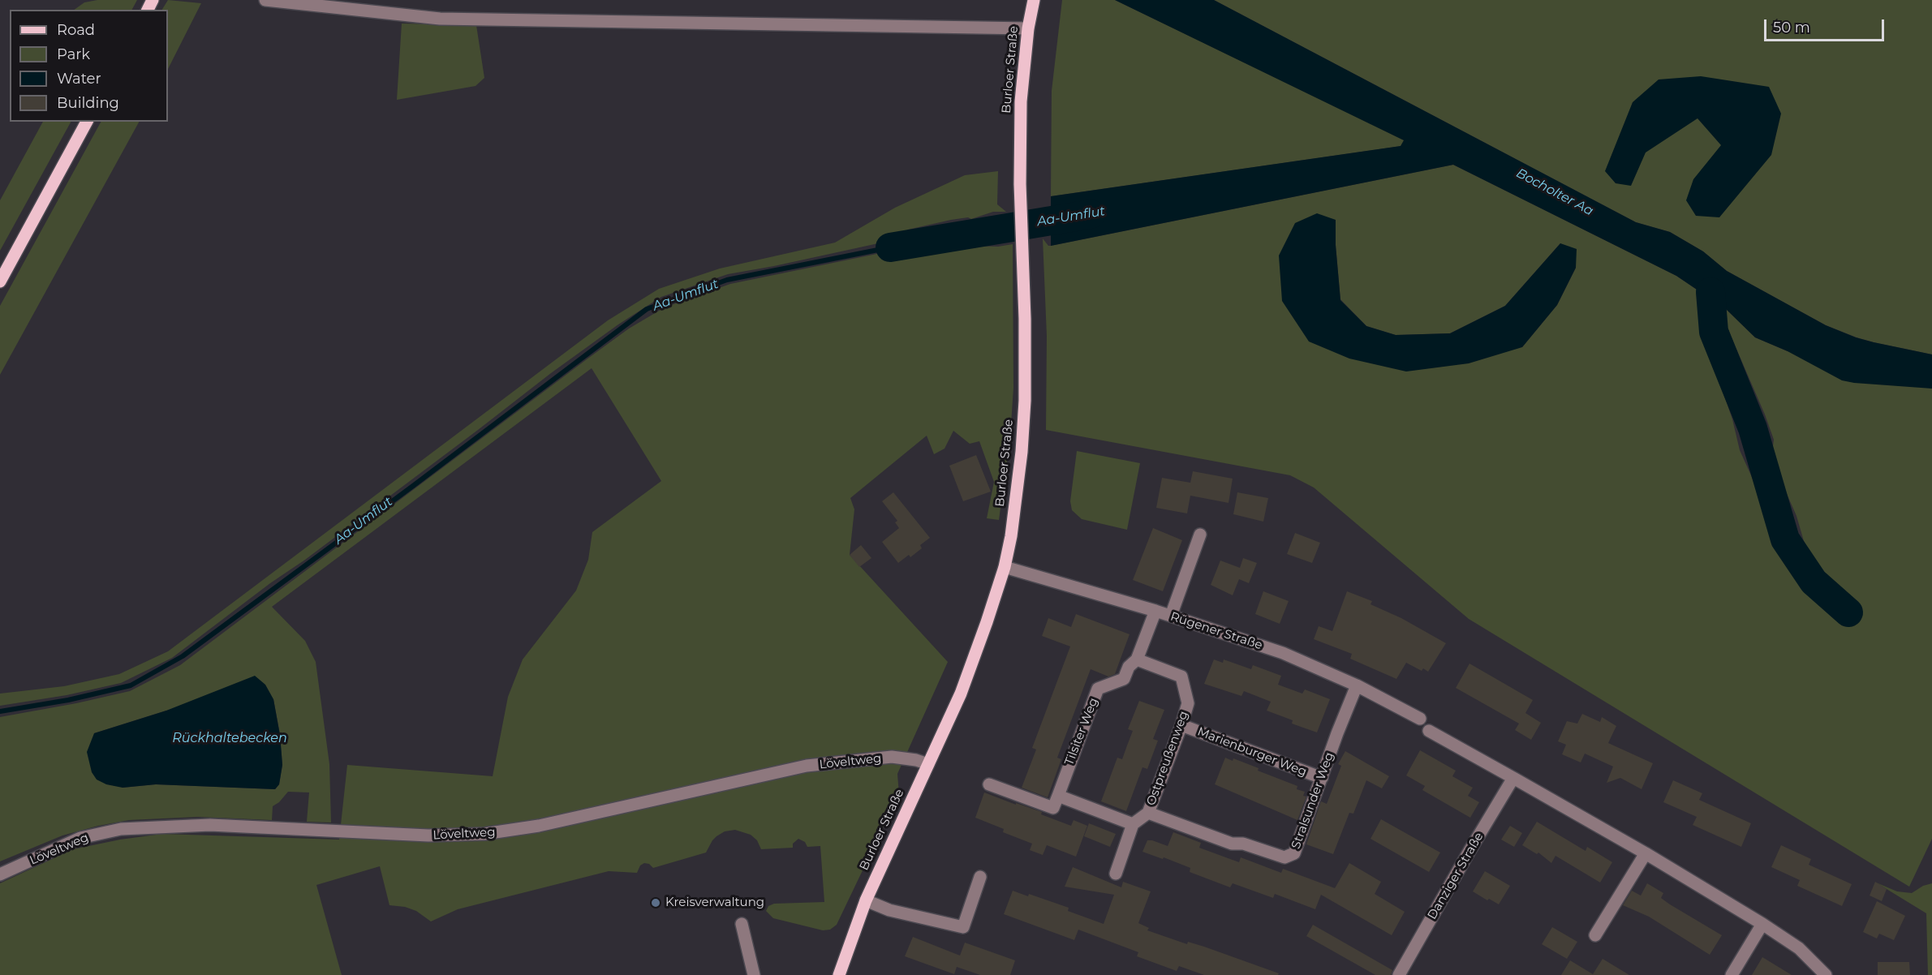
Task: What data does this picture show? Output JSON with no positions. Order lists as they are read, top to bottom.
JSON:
{
  "streets": {
    "main road": ["Burloer Straße"],
    "street": [
      "Rügener Straße",
      "Tilsiter Weg",
      "Marienburger Weg",
      "Ostpreußenweg",
      "Löveltweg",
      "Stralsunder Weg",
      "Danziger Straße"
    ]
  },
  "crossings": [
    ["Burloer Straße", "Rügener Straße"],
    ["Burloer Straße", "Löveltweg"],
    ["Rügener Straße", "Stralsunder Weg"],
    ["Tilsiter Weg", "Ostpreußenweg"],
    ["Marienburger Weg", "Ostpreußenweg"],
    ["Marienburger Weg", "Stralsunder Weg"],
    ["Ostpreußenweg", "Stralsunder Weg"]
  ],
  "water": ["Bocholter Aa", "Aa-Umflut", "Rückhaltebecken"],
  "places": ["Kreisverwaltung"],
  "legend": [
    "Road",
    "Park",
    "Water",
    "Building"
  ],
  "scale_bar": "50 m"
}
